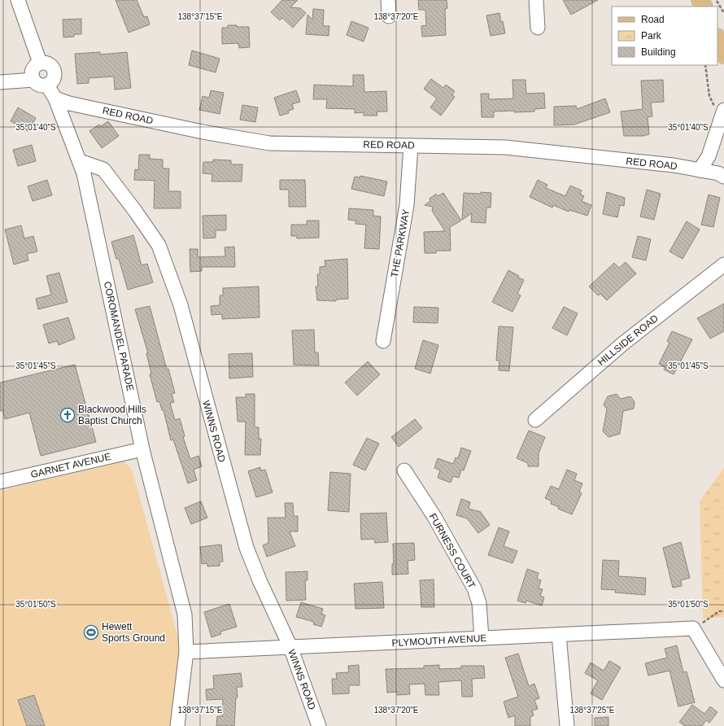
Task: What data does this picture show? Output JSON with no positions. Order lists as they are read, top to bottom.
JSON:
{
  "streets": {
    "street": [
      "RED ROAD",
      "THE PARKWAY",
      "COROMANDEL PARADE",
      "HILLSIDE ROAD",
      "WINNS ROAD",
      "GARNET AVENUE",
      "FURNESS COURT",
      "PLYMOUTH AVENUE"
    ]
  },
  "crossings": [
    ["RED ROAD", "THE PARKWAY"],
    ["RED ROAD", "COROMANDEL PARADE"],
    ["COROMANDEL PARADE", "WINNS ROAD"],
    ["COROMANDEL PARADE", "GARNET AVENUE"],
    ["COROMANDEL PARADE", "PLYMOUTH AVENUE"],
    ["WINNS ROAD", "PLYMOUTH AVENUE"],
    ["FURNESS COURT", "PLYMOUTH AVENUE"]
  ],
  "places": {
    "church": ["Blackwood Hills Baptist Church"],
    "sports": ["Hewett Sports Ground"]
  },
  "legend": ["Road", "Park", "Building"],
  "coordinates": [
    "138°37'15\"E",
    "138°37'20\"E",
    "35°01'40\"S",
    "35°01'45\"S",
    "35°01'50\"S",
    "138°37'25\"E"
  ]
}
